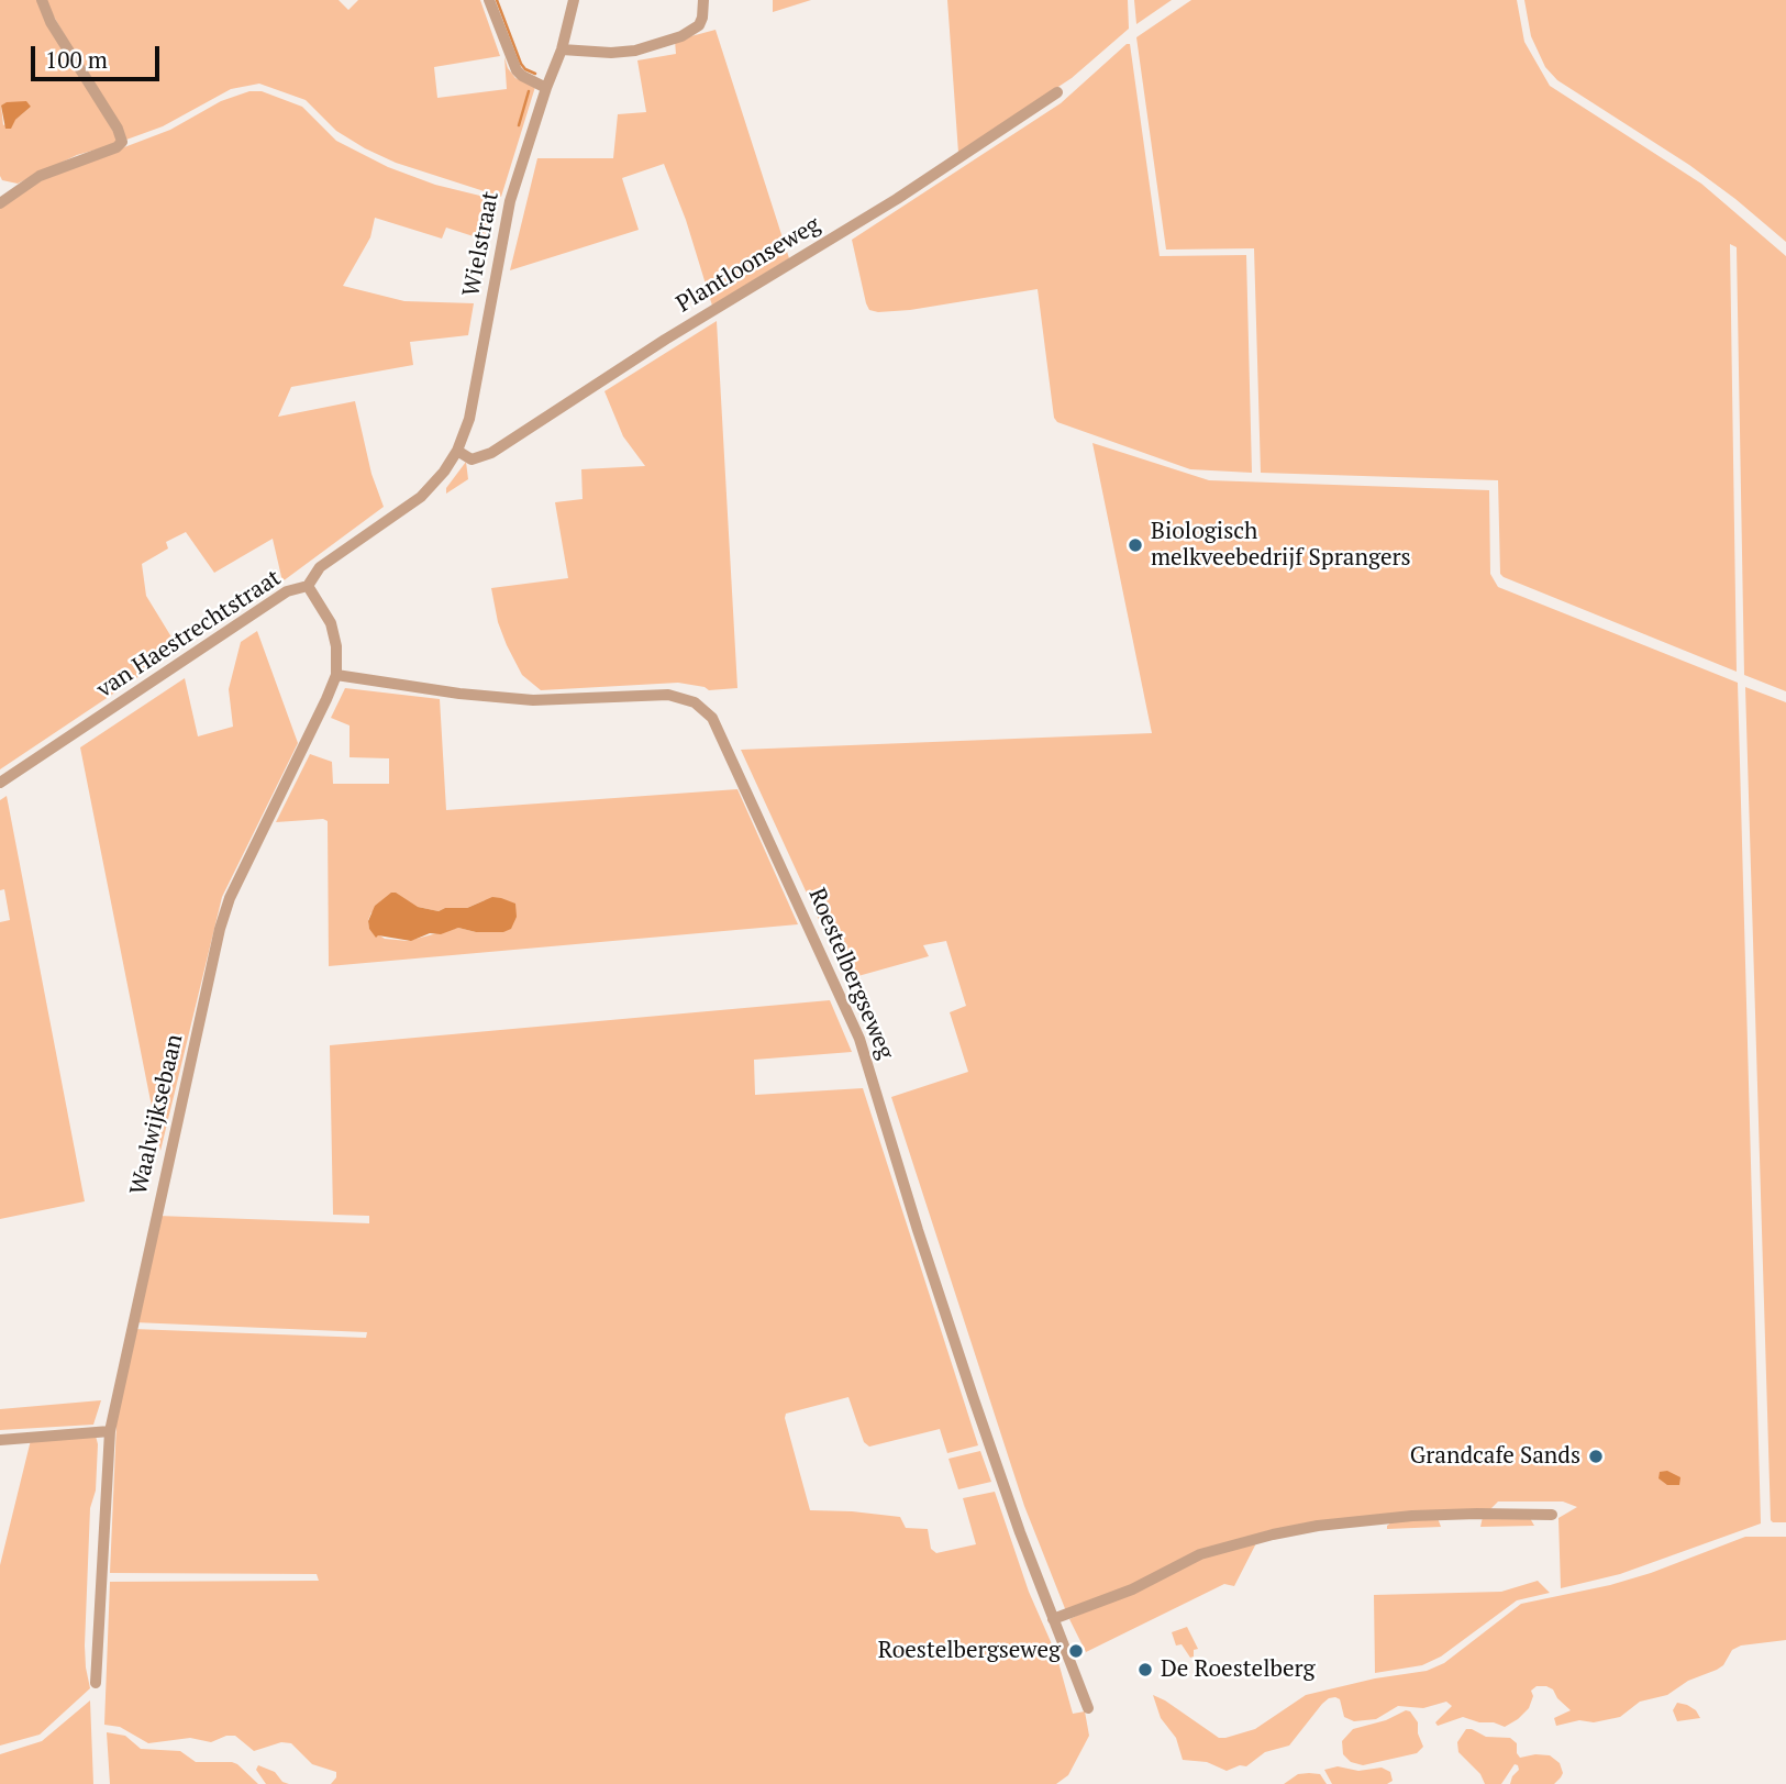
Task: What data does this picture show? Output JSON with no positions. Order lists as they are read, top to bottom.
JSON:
{
  "streets": {
    "street": [
      "Wielstraat",
      "Plantloonseweg",
      "van Haestrechtstraat",
      "Roestelbergseweg",
      "Waalwijksebaan"
    ]
  },
  "crossings": [
    ["Wielstraat", "Plantloonseweg"],
    ["Wielstraat", "van Haestrechtstraat"],
    ["Plantloonseweg", "van Haestrechtstraat"],
    ["van Haestrechtstraat", "Waalwijksebaan"],
    ["Roestelbergseweg", "Waalwijksebaan"]
  ],
  "places": [
    "Biologisch melkveebedrijf Sprangers",
    "Grandcafe Sands",
    "Roestelbergseweg",
    "De Roestelberg"
  ],
  "scale_bar": "100 m"
}
